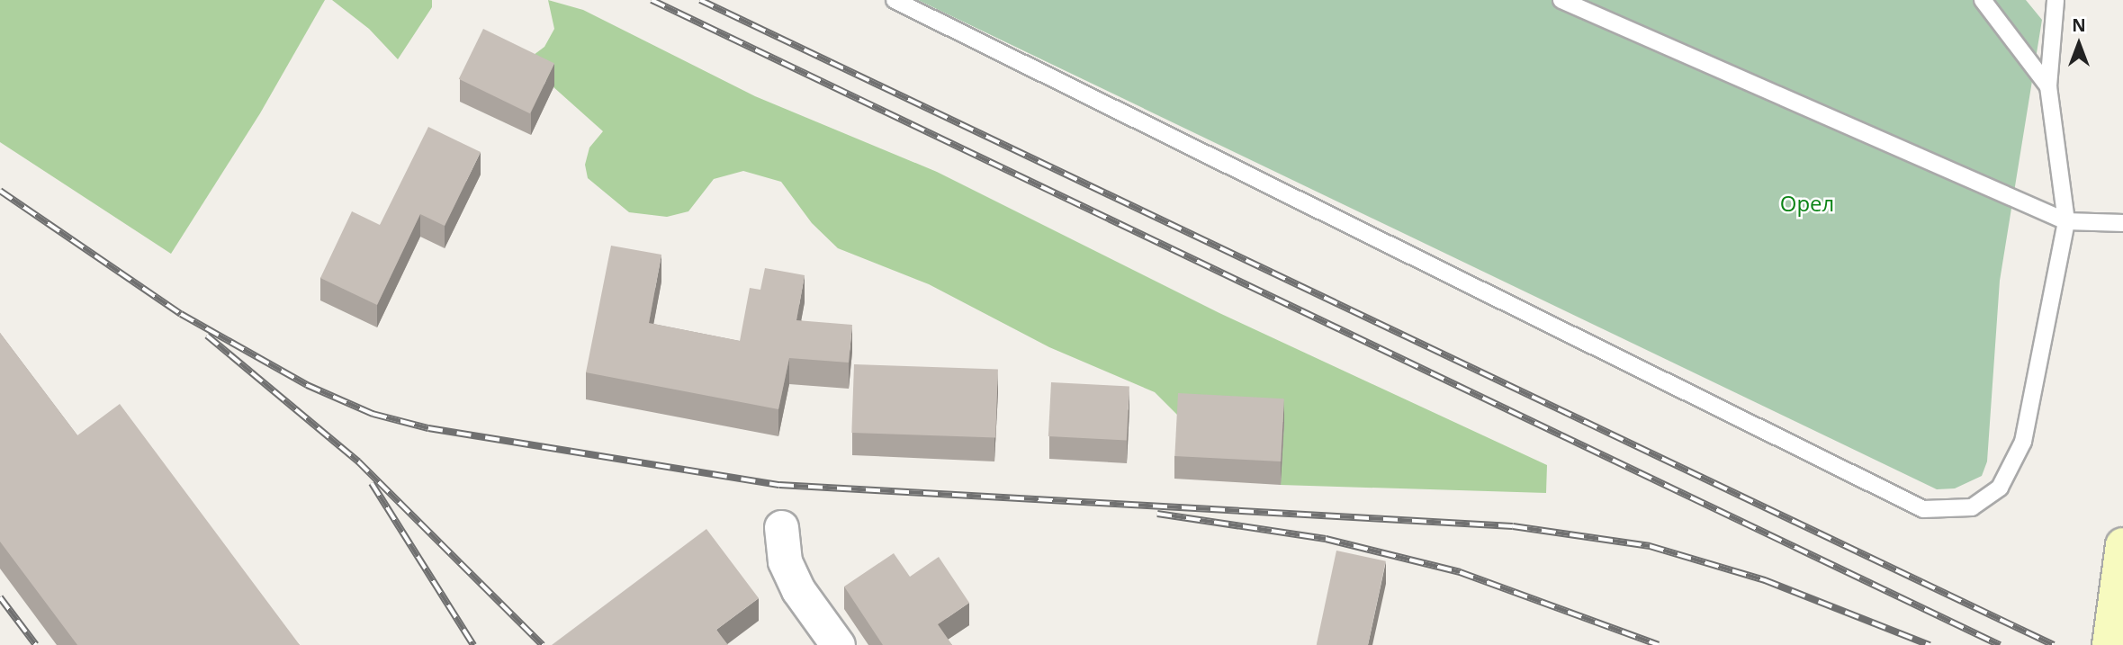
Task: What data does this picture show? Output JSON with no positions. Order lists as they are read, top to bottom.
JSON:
{
  "parks": ["Орел"],
  "north": "top"
}
